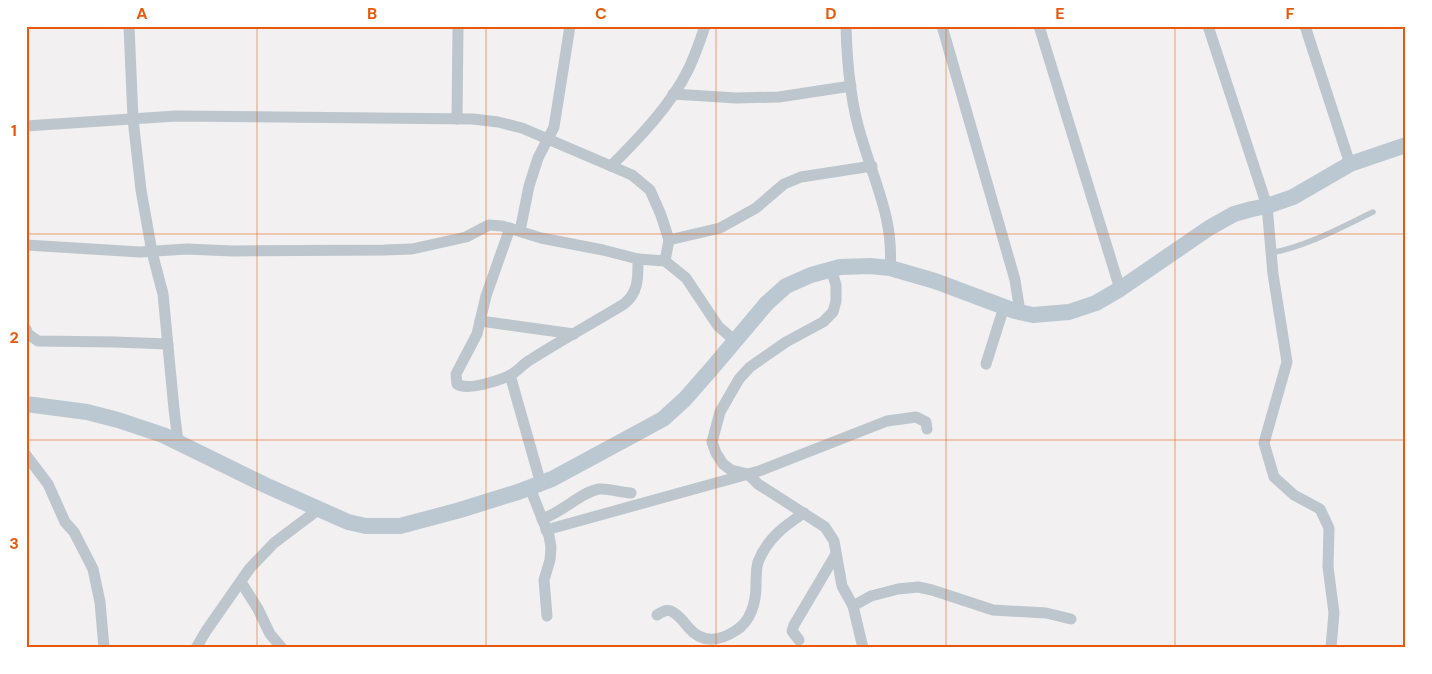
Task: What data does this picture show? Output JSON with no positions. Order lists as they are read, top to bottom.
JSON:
{
  "grid": {
    "columns": [
      "A",
      "B",
      "C",
      "D",
      "E",
      "F"
    ],
    "rows": ["1", "2", "3"]
  }
}
